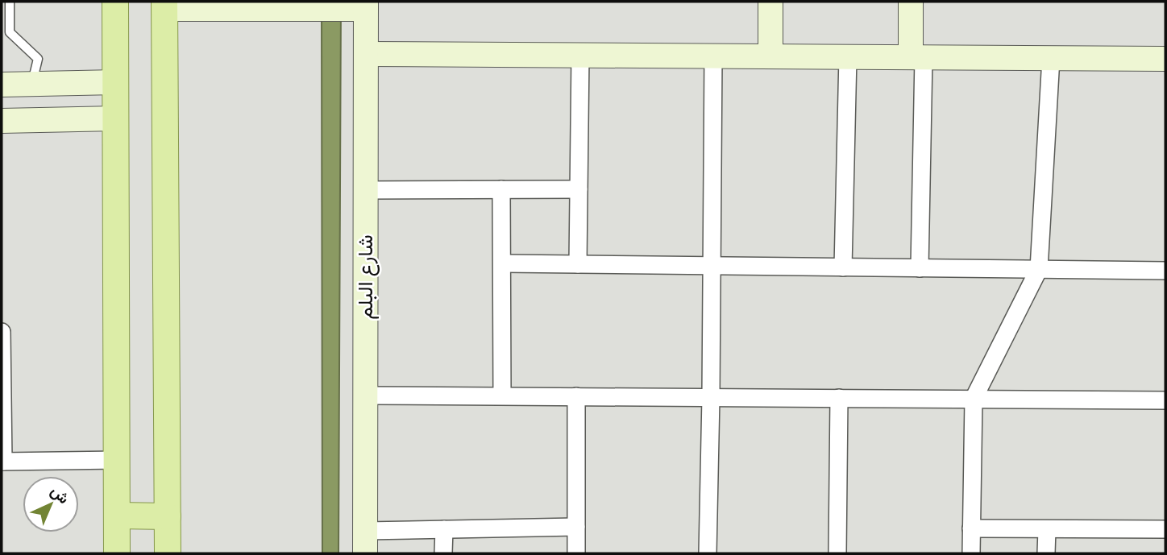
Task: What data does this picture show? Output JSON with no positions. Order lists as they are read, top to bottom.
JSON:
{
  "streets": {
    "street": ["شارع البلم"]
  },
  "north": "top right"
}
